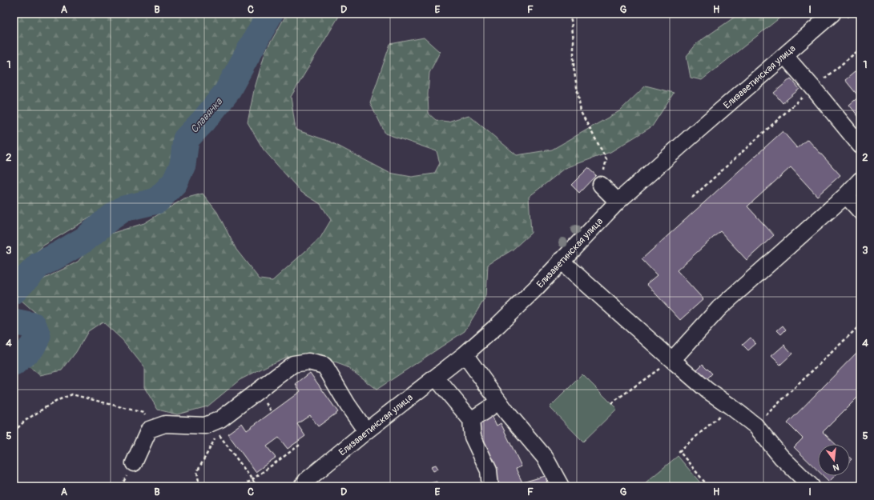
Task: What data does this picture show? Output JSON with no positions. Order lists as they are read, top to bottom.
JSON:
{
  "streets": {
    "street": ["Елизаветинская улица"]
  },
  "water": ["Славянка"],
  "north": "bottom",
  "grid": {
    "columns": [
      "A",
      "B",
      "C",
      "D",
      "E",
      "F",
      "G",
      "H",
      "I"
    ],
    "rows": [
      "1",
      "2",
      "3",
      "4",
      "5"
    ]
  }
}
